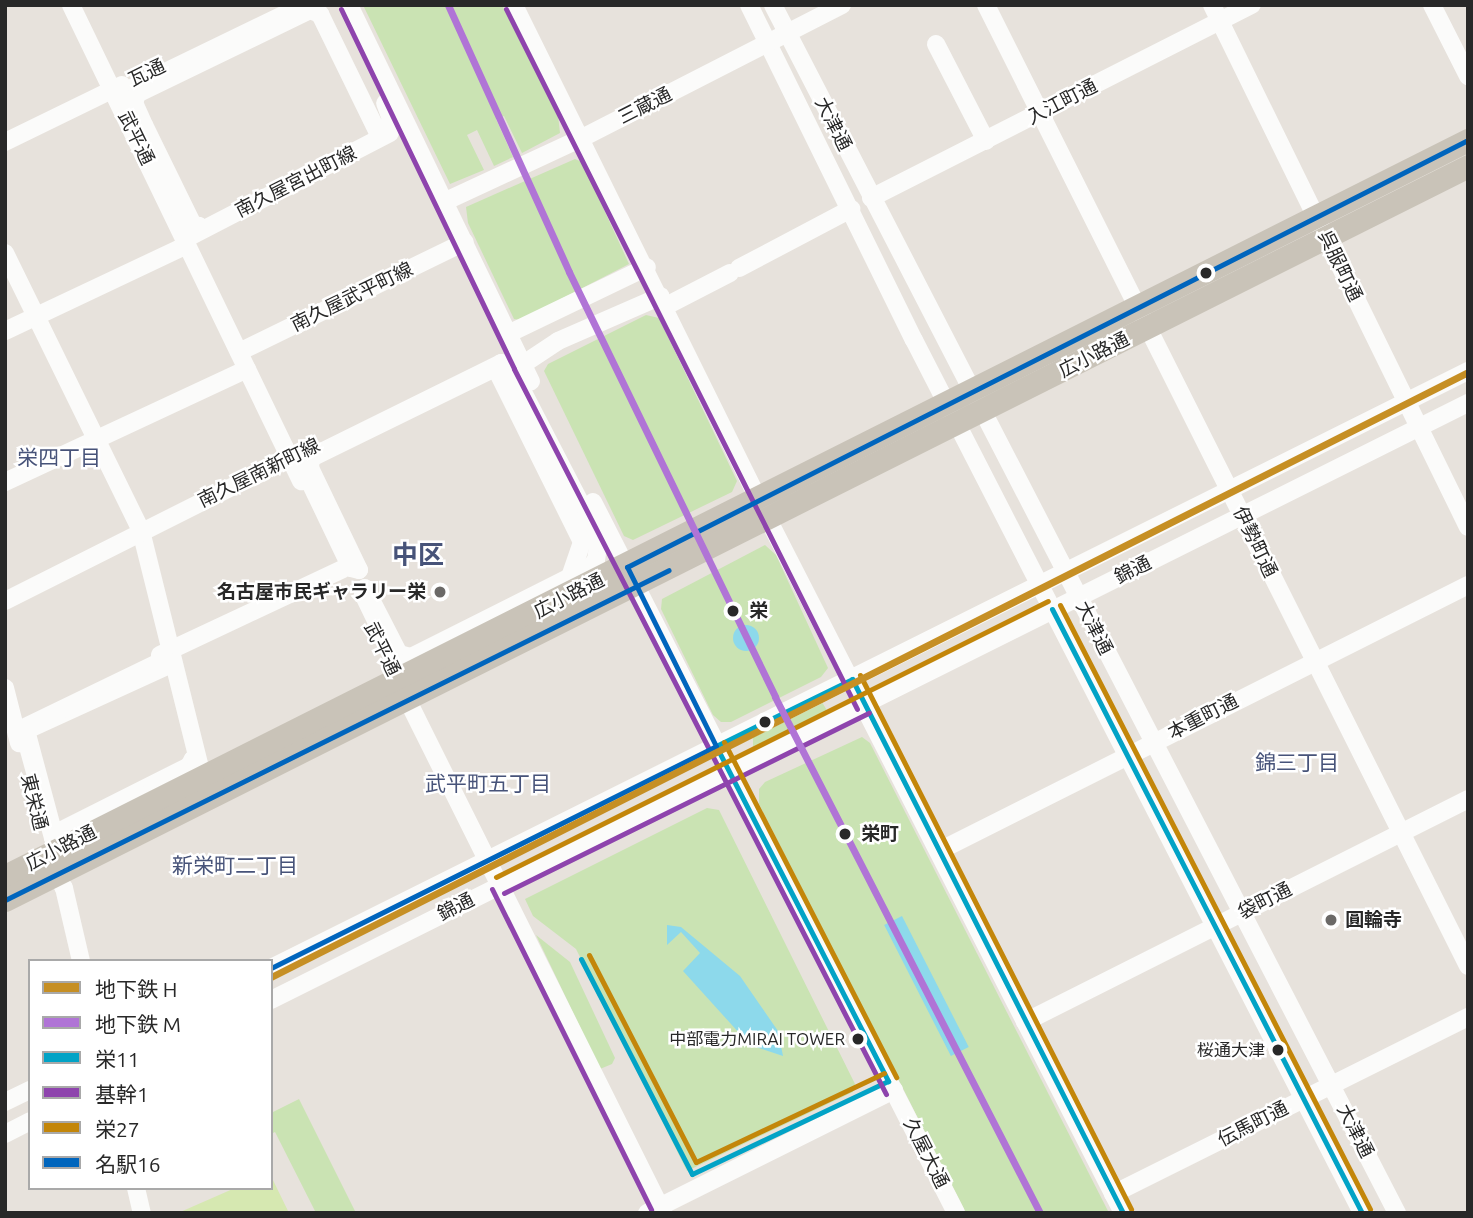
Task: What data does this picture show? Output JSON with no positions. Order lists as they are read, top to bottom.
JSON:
{
  "streets": {
    "main road": ["広小路通"],
    "street": [
      "瓦通",
      "入江町通",
      "三蔵通",
      "大津通",
      "武平通",
      "南久屋宮出町線",
      "呉服町通",
      "南久屋武平町線",
      "南久屋南新町線",
      "伊勢町通",
      "錦通",
      "本重町通",
      "東栄通",
      "袋町通",
      "伝馬町通",
      "久屋大通"
    ]
  },
  "crossings": [
    ["瓦通", "武平通"],
    ["入江町通", "大津通"],
    ["入江町通", "呉服町通"],
    ["入江町通", "伊勢町通"],
    ["三蔵通", "大津通"],
    ["三蔵通", "久屋大通"],
    ["大津通", "広小路通"],
    ["大津通", "錦通"],
    ["大津通", "本重町通"],
    ["大津通", "袋町通"],
    ["大津通", "伝馬町通"],
    ["武平通", "南久屋宮出町線"],
    ["武平通", "南久屋武平町線"],
    ["武平通", "広小路通"],
    ["武平通", "南久屋南新町線"],
    ["武平通", "錦通"],
    ["南久屋宮出町線", "久屋大通"],
    ["呉服町通", "広小路通"],
    ["呉服町通", "錦通"],
    ["南久屋武平町線", "久屋大通"],
    ["広小路通", "伊勢町通"],
    ["広小路通", "東栄通"],
    ["広小路通", "久屋大通"],
    ["南久屋南新町線", "久屋大通"],
    ["伊勢町通", "錦通"],
    ["伊勢町通", "本重町通"],
    ["伊勢町通", "袋町通"],
    ["錦通", "久屋大通"]
  ],
  "districts": [
    "栄四丁目",
    "中区",
    "錦三丁目",
    "武平町五丁目",
    "新栄町二丁目"
  ],
  "places": [
    "名古屋市民ギャラリー栄",
    "栄",
    "栄町",
    "圓輪寺",
    "中部電力MIRAI TOWER",
    "桜通大津"
  ],
  "lines": [
    "metro line M",
    "transit line 基幹1",
    "transit line 名駅16",
    "metro line H",
    "transit line 栄27",
    "transit line 栄11"
  ],
  "legend": [
    "地下鉄 H",
    "地下鉄 M",
    "栄11",
    "基幹1",
    "栄27",
    "名駅16"
  ]
}
